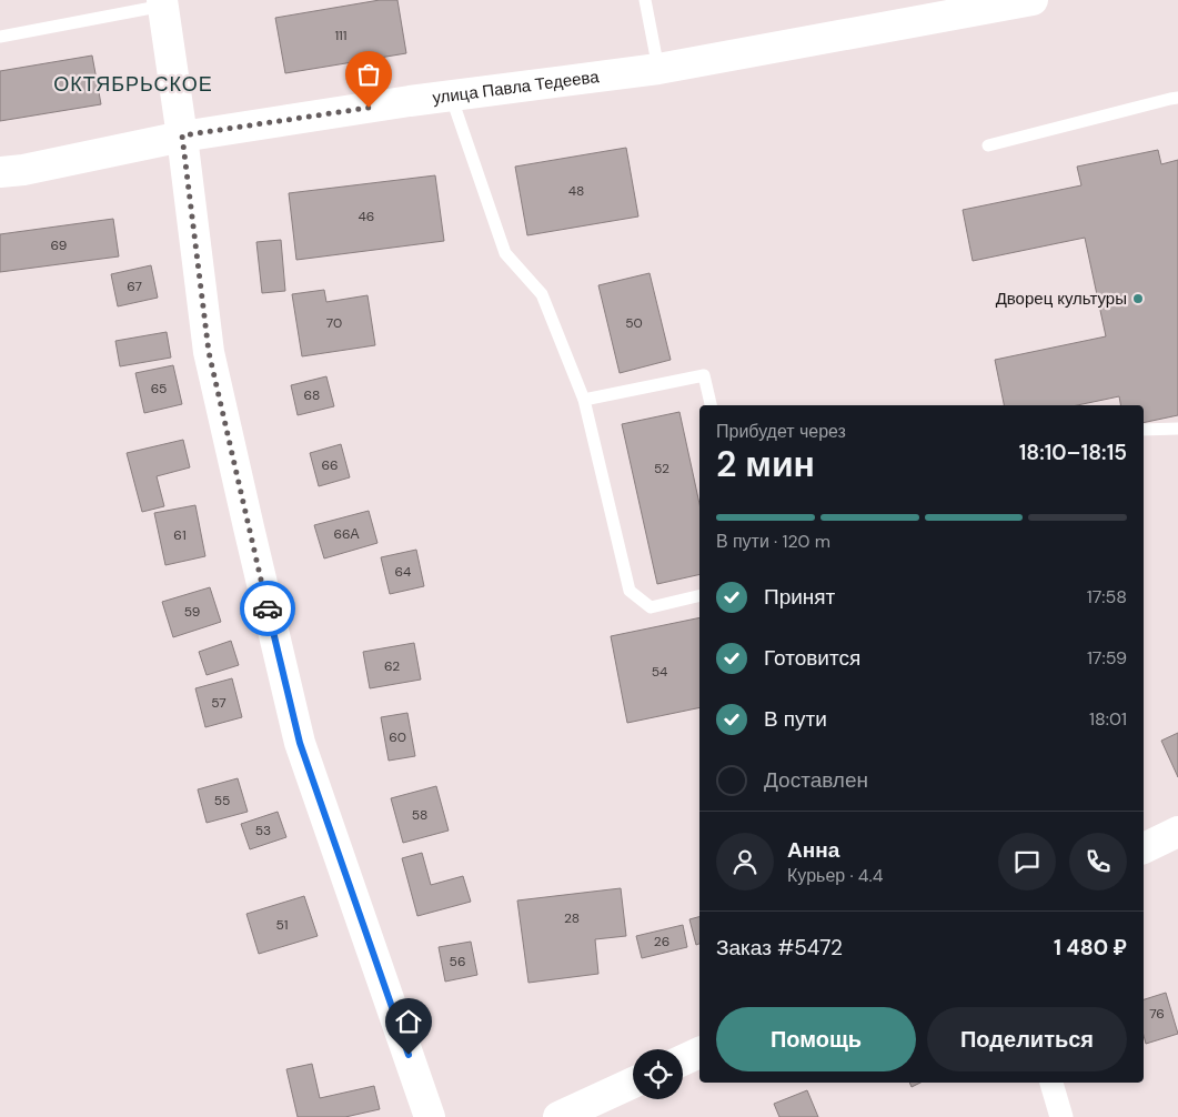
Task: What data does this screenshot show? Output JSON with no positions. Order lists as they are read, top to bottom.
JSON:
{
  "streets": {
    "main road": ["улица Павла Тедеева"]
  },
  "districts": ["ОКТЯБРЬСКОЕ"],
  "places": ["Дворец культуры"],
  "house_numbers": [
    "111",
    "48",
    "46",
    "69",
    "67",
    "70",
    "50",
    "65",
    "68",
    "66",
    "52",
    "66А",
    "61",
    "64",
    "59",
    "62",
    "54",
    "57",
    "60",
    "55",
    "58",
    "53",
    "28",
    "51",
    "26",
    "56",
    "76"
  ],
  "page": {
    "heading": ["2 мин", "Прибудет через", "18:10–18:15"],
    "panel": [
      "Анна",
      "Курьер · 4.4",
      "Заказ #5472",
      "1 480 ₽"
    ],
    "bar": "В пути · 120 m",
    "list": [
      ["Принят", "17:58"],
      ["Готовится", "17:59"],
      ["В пути", "18:01"],
      "Доставлен"
    ],
    "buttons": ["Помощь", "Поделиться"]
  }
}
